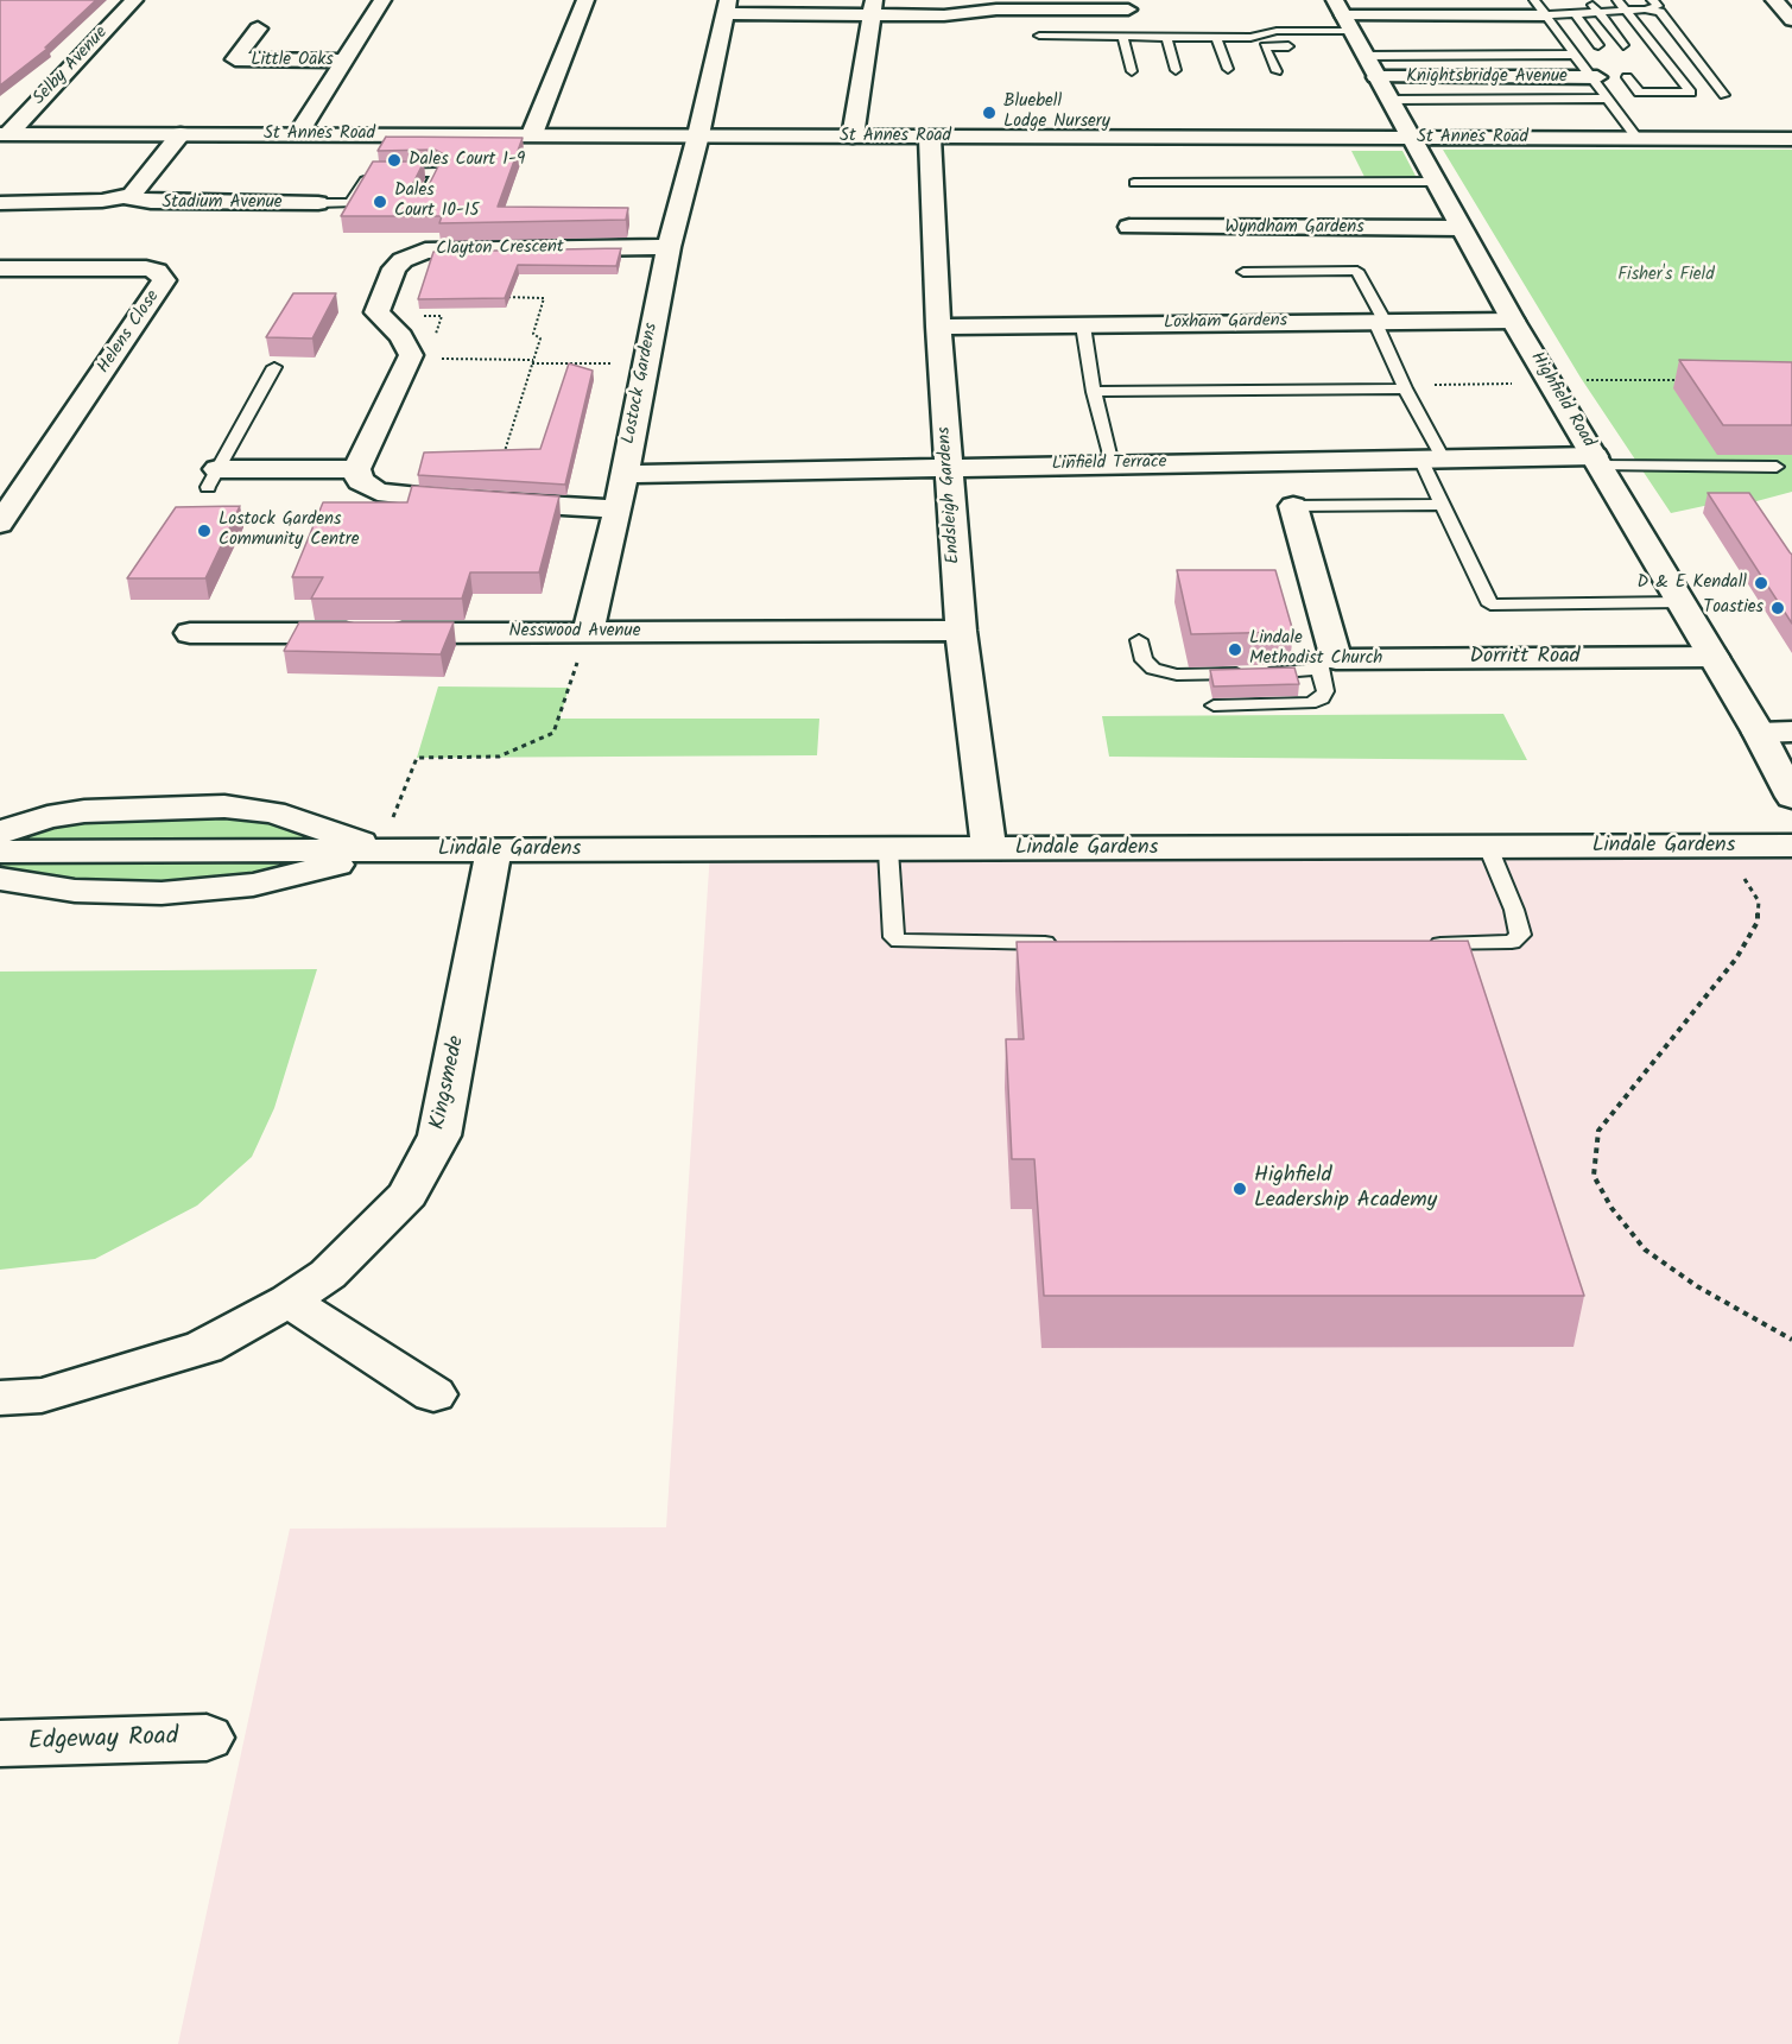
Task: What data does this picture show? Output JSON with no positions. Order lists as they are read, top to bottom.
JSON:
{
  "streets": {
    "street": [
      "Little Oaks",
      "Selby Avenue",
      "Knightsbridge Avenue",
      "St Annes Road",
      "Stadium Avenue",
      "Wyndham Gardens",
      "Clayton Crescent",
      "Loxham Gardens",
      "Helens Close",
      "Lostock Gardens",
      "Highfield Road",
      "Linfield Terrace",
      "Endsleigh Gardens",
      "Nesswood Avenue",
      "Dorritt Road",
      "Lindale Gardens",
      "Kingsmede",
      "Edgeway Road"
    ]
  },
  "crossings": [
    ["Selby Avenue", "St Annes Road"],
    ["Knightsbridge Avenue", "Highfield Road"],
    ["St Annes Road", "Stadium Avenue"],
    ["St Annes Road", "Lostock Gardens"],
    ["St Annes Road", "Highfield Road"],
    ["St Annes Road", "Endsleigh Gardens"],
    ["Wyndham Gardens", "Highfield Road"],
    ["Clayton Crescent", "Lostock Gardens"],
    ["Loxham Gardens", "Highfield Road"],
    ["Loxham Gardens", "Endsleigh Gardens"],
    ["Lostock Gardens", "Linfield Terrace"],
    ["Lostock Gardens", "Nesswood Avenue"],
    ["Highfield Road", "Linfield Terrace"],
    ["Highfield Road", "Dorritt Road"],
    ["Linfield Terrace", "Endsleigh Gardens"],
    ["Endsleigh Gardens", "Nesswood Avenue"],
    ["Endsleigh Gardens", "Lindale Gardens"],
    ["Lindale Gardens", "Kingsmede"]
  ],
  "parks": ["Fisher's Field"],
  "places": [
    "Bluebell Lodge Nursery",
    "Dales Court 1-9",
    "Dales Court 10-15",
    "Lostock Gardens Community Centre",
    "D & E Kendall",
    "Toasties",
    "Lindale Methodist Church",
    "Highfield Leadership Academy"
  ]
}
